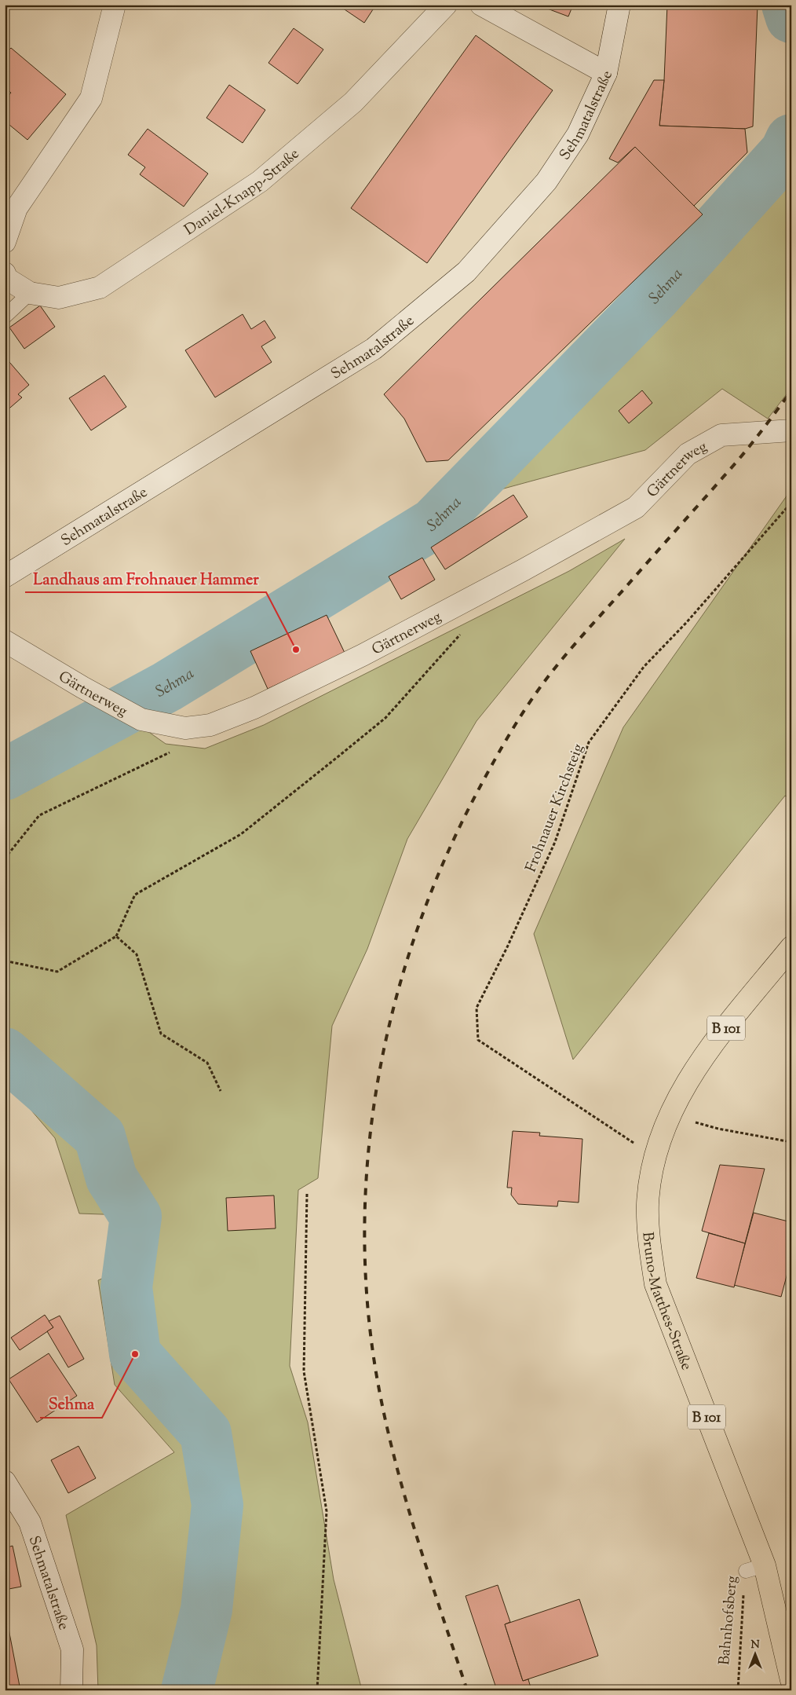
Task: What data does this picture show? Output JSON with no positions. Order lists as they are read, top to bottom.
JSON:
{
  "streets": {
    "main road": ["B 101", "Bruno-Matthes-Straße"],
    "street": ["Sehmatalstraße", "Daniel-Knapp-Straße", "Gärtnerweg"],
    "path": ["Frohnauer Kirchsteig", "Bahnhofsberg"]
  },
  "crossings": [
    ["Frohnauer Kirchsteig", "Bruno-Matthes-Straße"],
    ["Bruno-Matthes-Straße", "Bahnhofsberg"]
  ],
  "water": ["Sehma"],
  "places": ["Landhaus am Frohnauer Hammer", "Sehma"],
  "north": "top"
}
